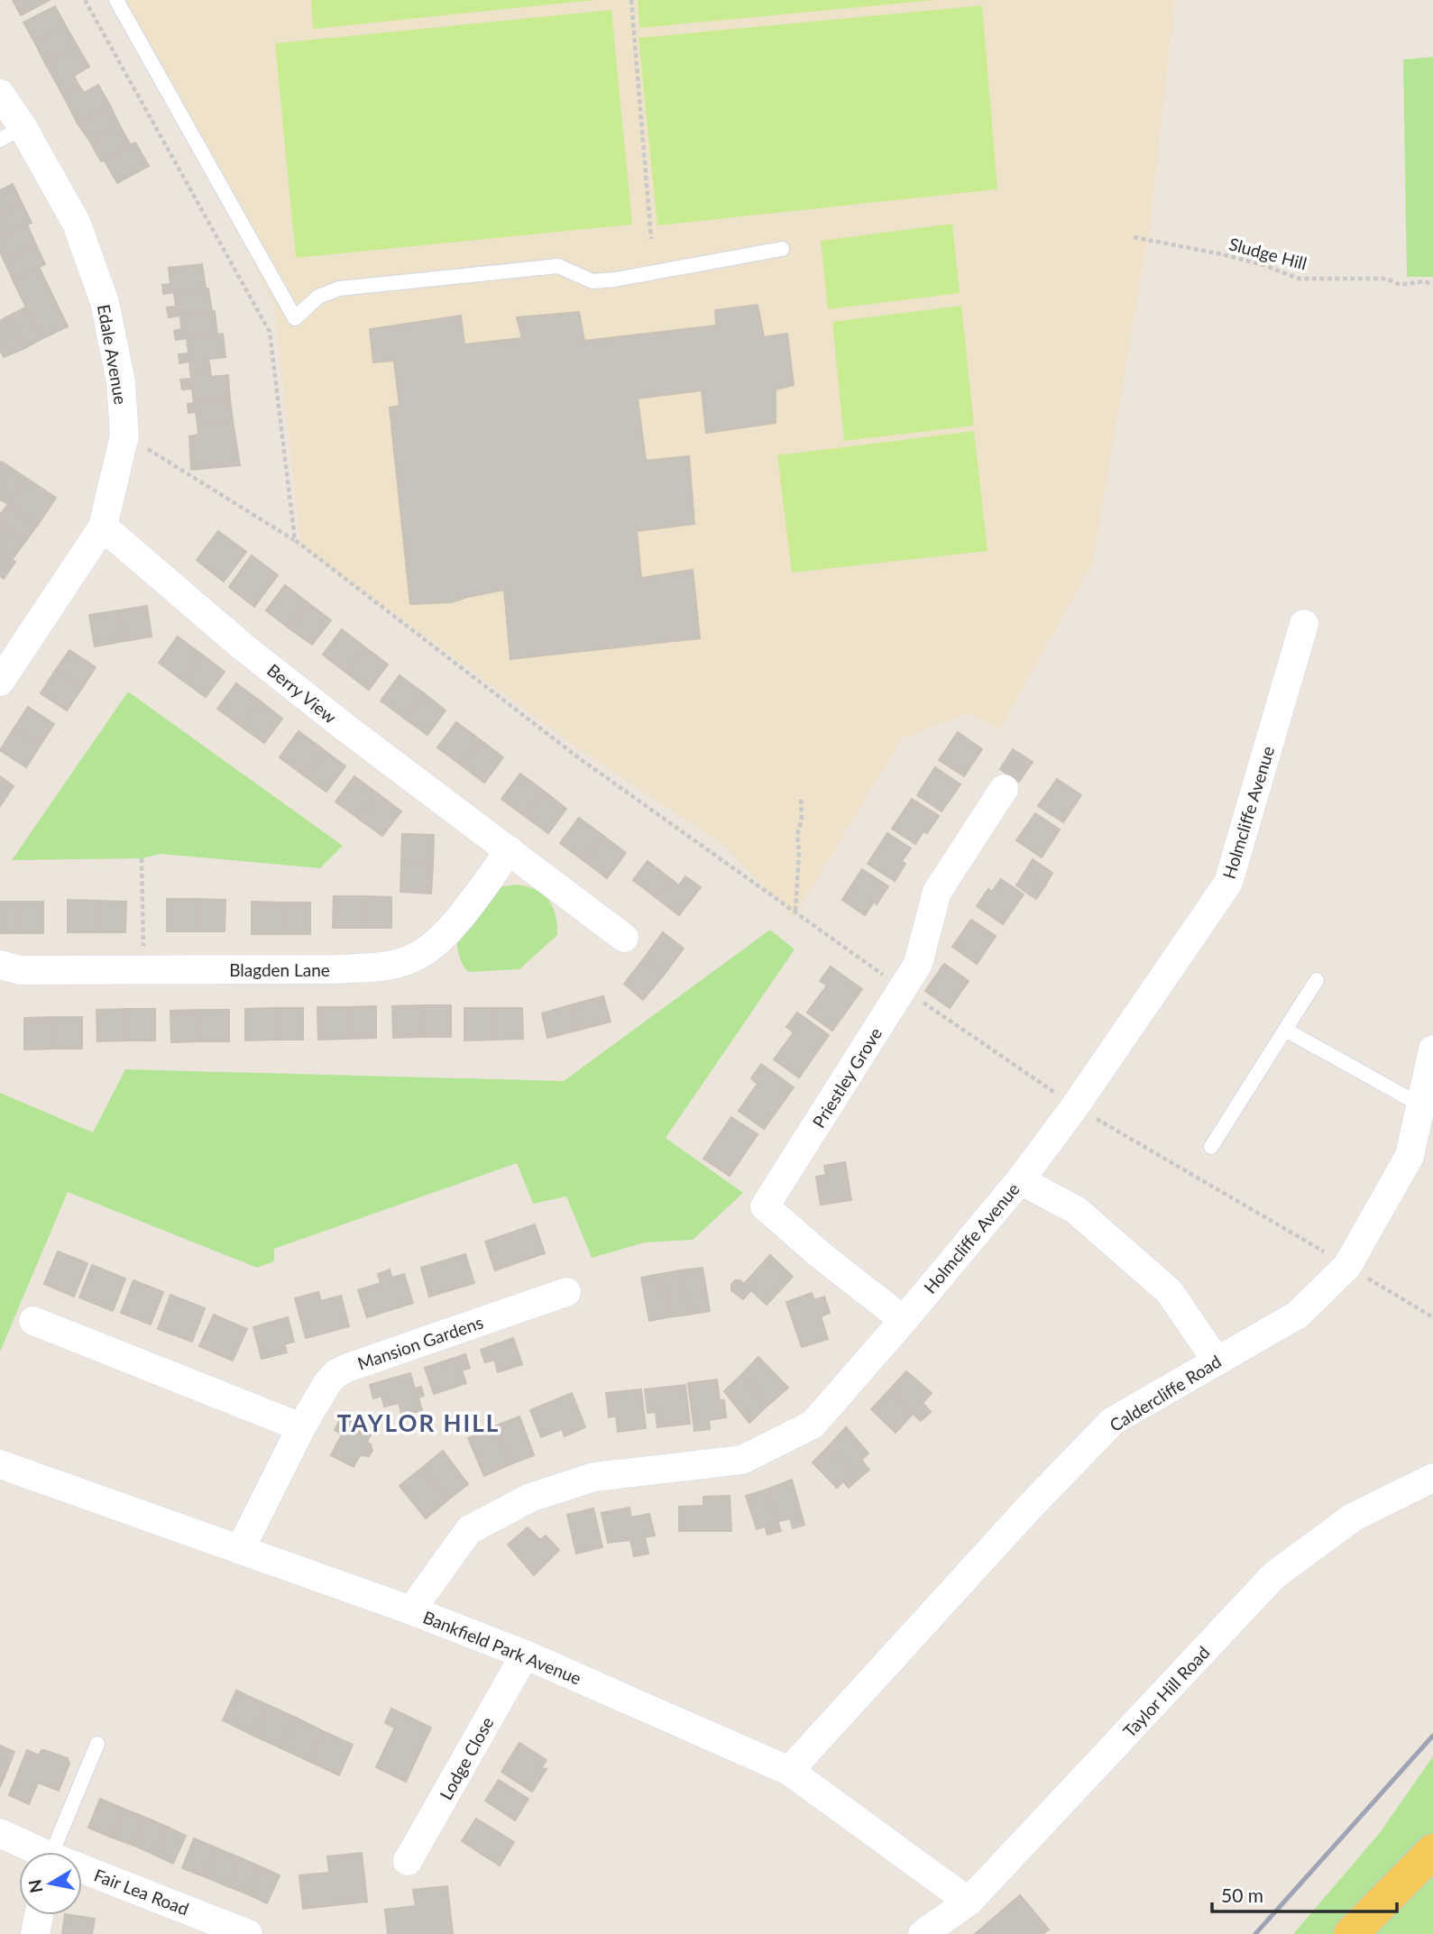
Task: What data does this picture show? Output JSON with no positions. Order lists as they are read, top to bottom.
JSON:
{
  "streets": {
    "street": [
      "Edale Avenue",
      "Berry View",
      "Holmcliffe Avenue",
      "Blagden Lane",
      "Priestley Grove",
      "Mansion Gardens",
      "Caldercliffe Road",
      "Bankfield Park Avenue",
      "Taylor Hill Road",
      "Lodge Close",
      "Fair Lea Road"
    ],
    "path": ["Sludge Hill"]
  },
  "crossings": [
    ["Edale Avenue", "Berry View"],
    ["Berry View", "Blagden Lane"],
    ["Holmcliffe Avenue", "Priestley Grove"],
    ["Holmcliffe Avenue", "Bankfield Park Avenue"],
    ["Mansion Gardens", "Bankfield Park Avenue"],
    ["Caldercliffe Road", "Bankfield Park Avenue"],
    ["Bankfield Park Avenue", "Taylor Hill Road"],
    ["Bankfield Park Avenue", "Lodge Close"]
  ],
  "districts": ["TAYLOR HILL"],
  "scale_bar": "50 m",
  "north": "left"
}
